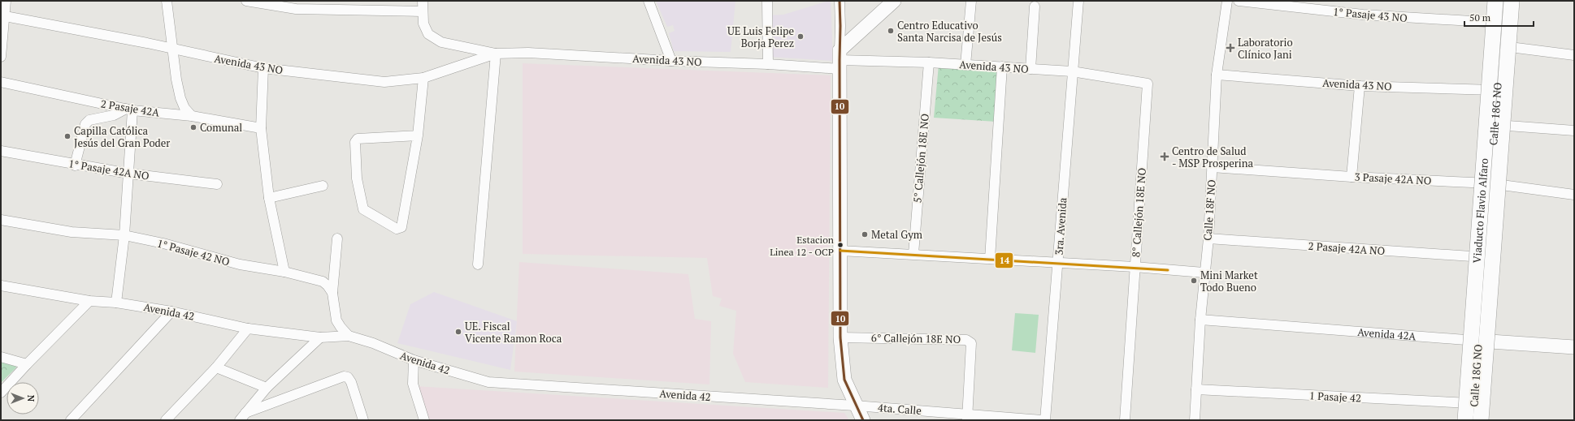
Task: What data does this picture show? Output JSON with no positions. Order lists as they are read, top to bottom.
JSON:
{
  "streets": {
    "main road": ["Viaducto Flavio Alfaro"],
    "street": [
      "1° Pasaje 43 NO",
      "Avenida 43 NO",
      "2 Pasaje 42A",
      "Calle 18G NO",
      "5° Callejón 18E NO",
      "1° Pasaje 42A NO",
      "3 Pasaje 42A NO",
      "Calle 18F NO",
      "8° Callejón 18E NO",
      "3ra. Avenida",
      "2 Pasaje 42A NO",
      "1° Pasaje 42 NO",
      "Avenida 42",
      "Avenida 42A",
      "6° Callejón 18E NO",
      "1 Pasaje 42",
      "4ta. Calle"
    ]
  },
  "crossings": [
    ["1° Pasaje 43 NO", "Calle 18G NO"],
    ["Avenida 43 NO", "Calle 18G NO"],
    ["Avenida 43 NO", "5° Callejón 18E NO"],
    ["Avenida 43 NO", "Calle 18F NO"],
    ["Avenida 43 NO", "8° Callejón 18E NO"],
    ["Avenida 43 NO", "3ra. Avenida"],
    ["Calle 18G NO", "3 Pasaje 42A NO"],
    ["Calle 18G NO", "2 Pasaje 42A NO"],
    ["Calle 18G NO", "Avenida 42A"],
    ["Calle 18G NO", "1 Pasaje 42"],
    ["3 Pasaje 42A NO", "Calle 18F NO"],
    ["Calle 18F NO", "2 Pasaje 42A NO"],
    ["Calle 18F NO", "Avenida 42A"],
    ["Calle 18F NO", "1 Pasaje 42"],
    ["Avenida 42", "4ta. Calle"],
    ["6° Callejón 18E NO", "4ta. Calle"]
  ],
  "places": {
    "other": [
      "Centro Educativo Santa Narcisa de Jesús",
      "UE Luis Felipe Borja Perez",
      "Comunal",
      "Capilla Católica Jesús del Gran Poder",
      "Metal Gym",
      "Estacion Linea 12 - OCP",
      "Mini Market Todo Bueno",
      "UE. Fiscal Vicente Ramon Roca"
    ],
    "health": ["Laboratorio Clínico Jani", "Centro de Salud - MSP Prosperina"]
  },
  "lines": ["transit line 10", "transit line 14"],
  "scale_bar": "50 m",
  "north": "right"
}
